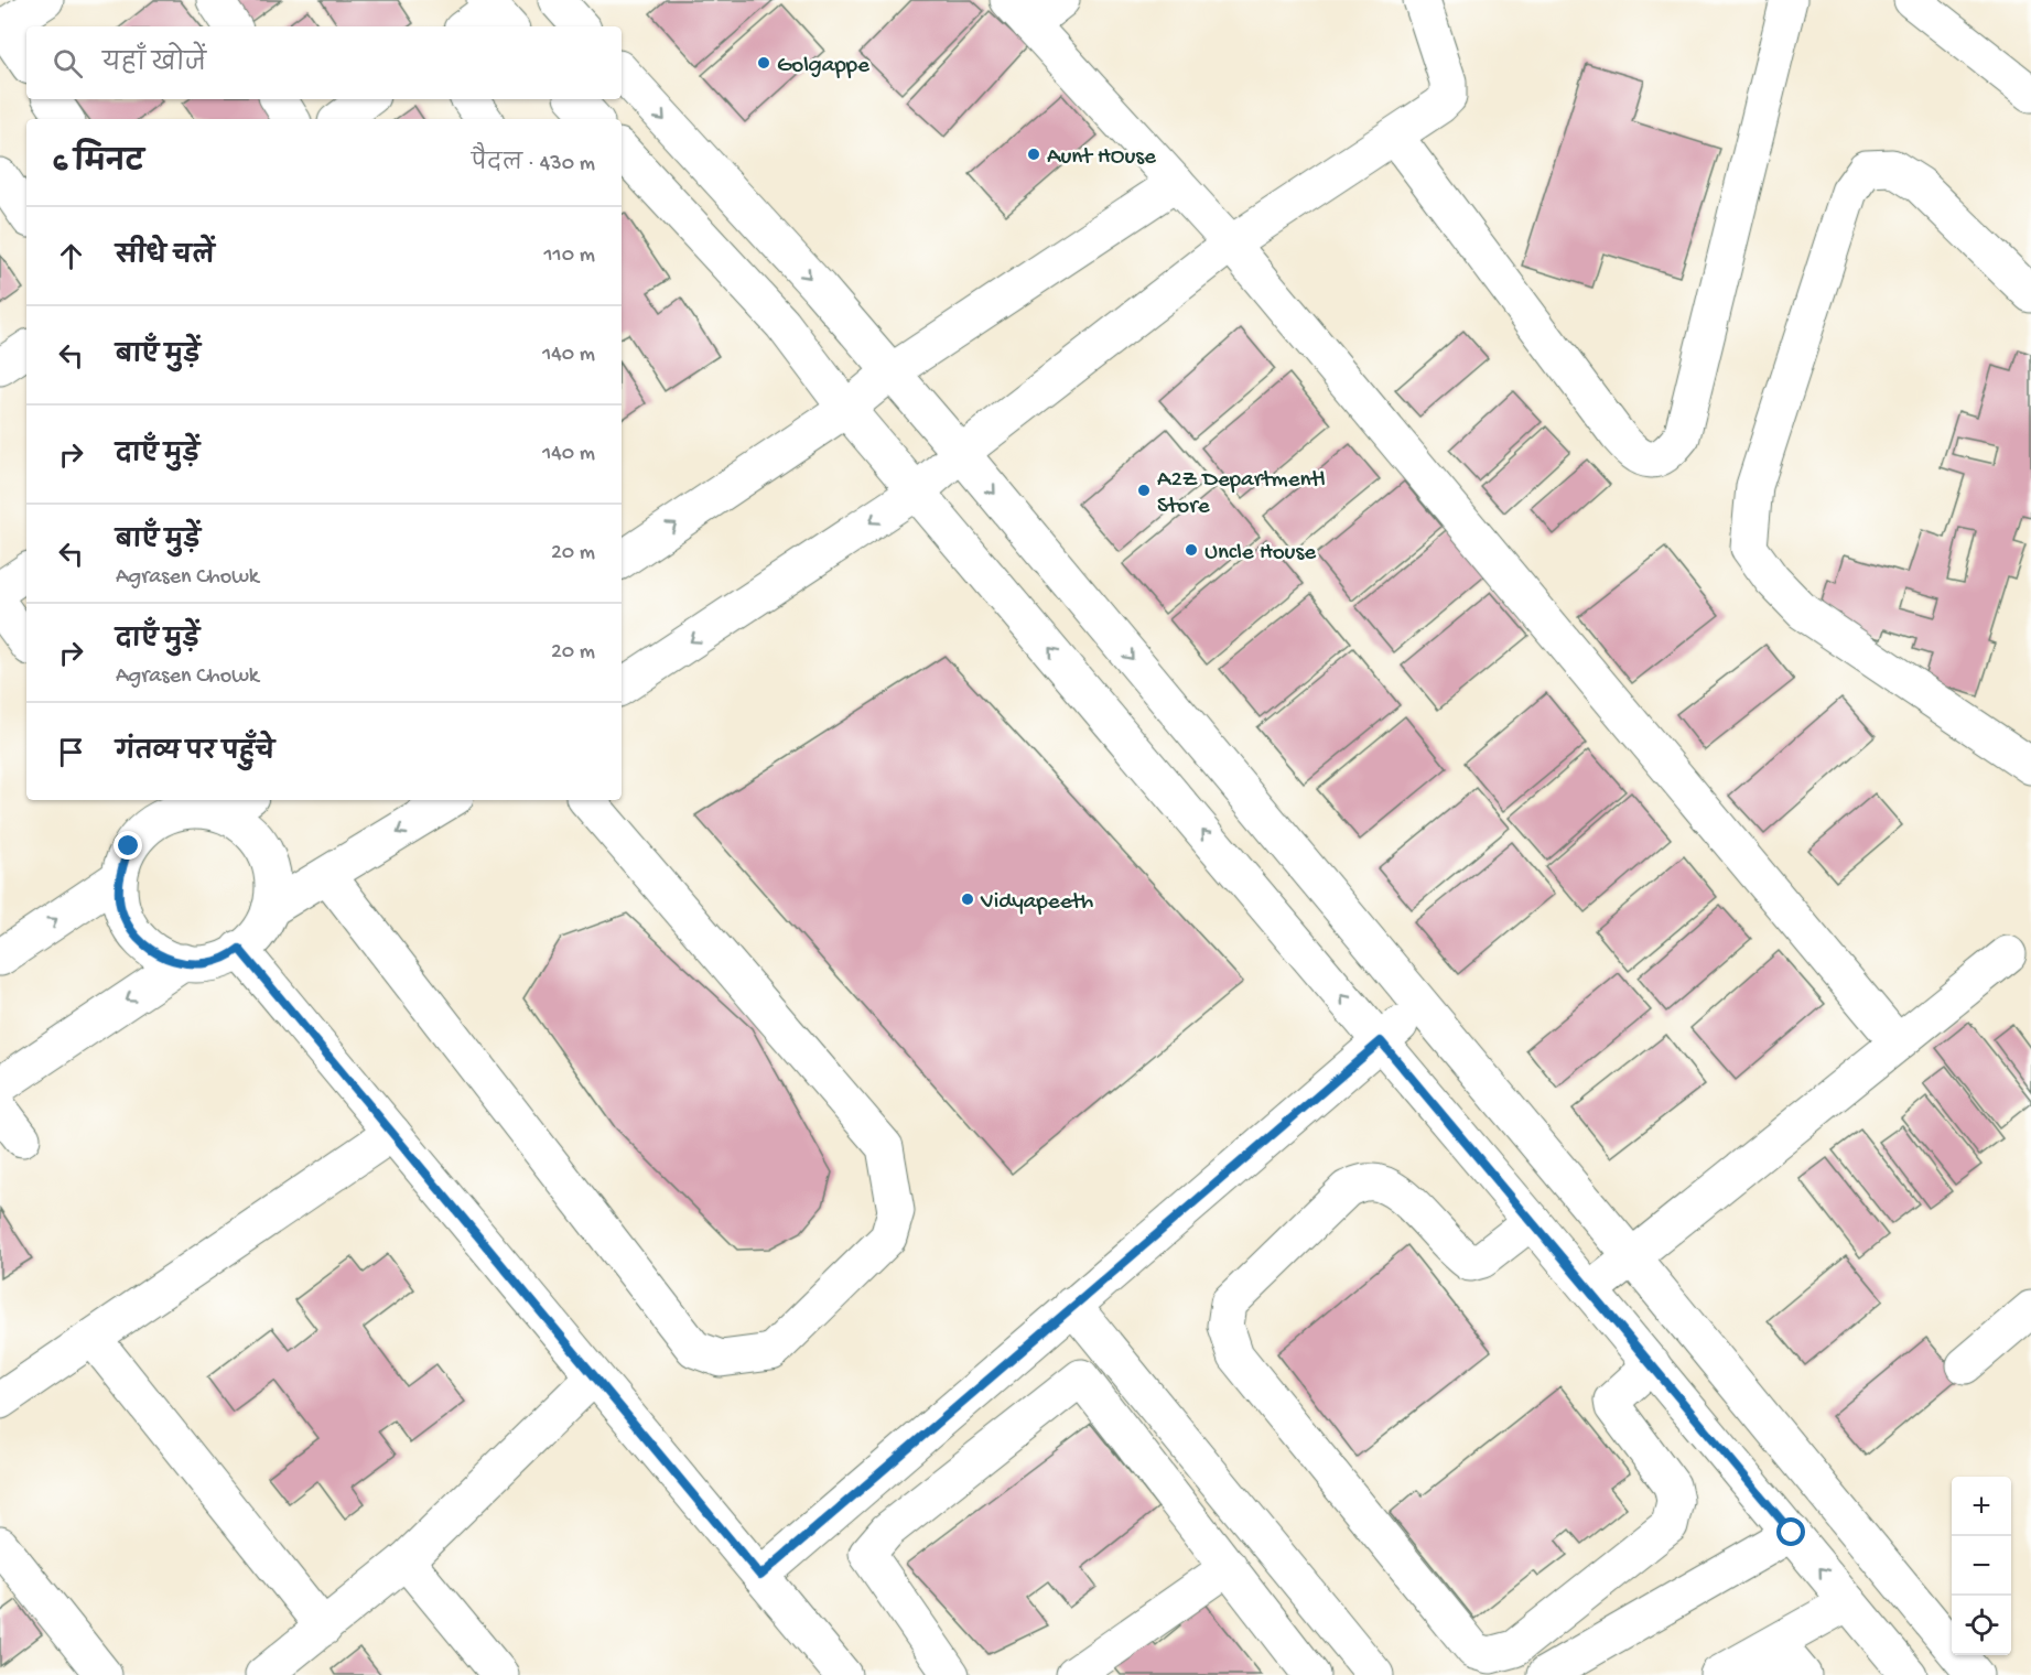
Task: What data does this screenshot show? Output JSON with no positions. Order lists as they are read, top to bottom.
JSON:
{
  "places": [
    "Golgappe",
    "Aunt HOuse",
    "A2Z Departmentl Store",
    "Uncle House",
    "Vidyapeeth"
  ],
  "page": {
    "search": "यहाँ खोजें",
    "heading": ["6 मिनट", "पैदल · 430 m"],
    "list": [
      ["सीधे चलें", "110 m"],
      ["बाएँ मुड़ें", "140 m"],
      ["दाएँ मुड़ें", "140 m"],
      ["बाएँ मुड़ें", "Agrasen Chowk", "20 m"],
      ["दाएँ मुड़ें", "Agrasen Chowk", "20 m"],
      "गंतव्य पर पहुँचे"
    ],
    "map_buttons": ["+", "−"]
  }
}
